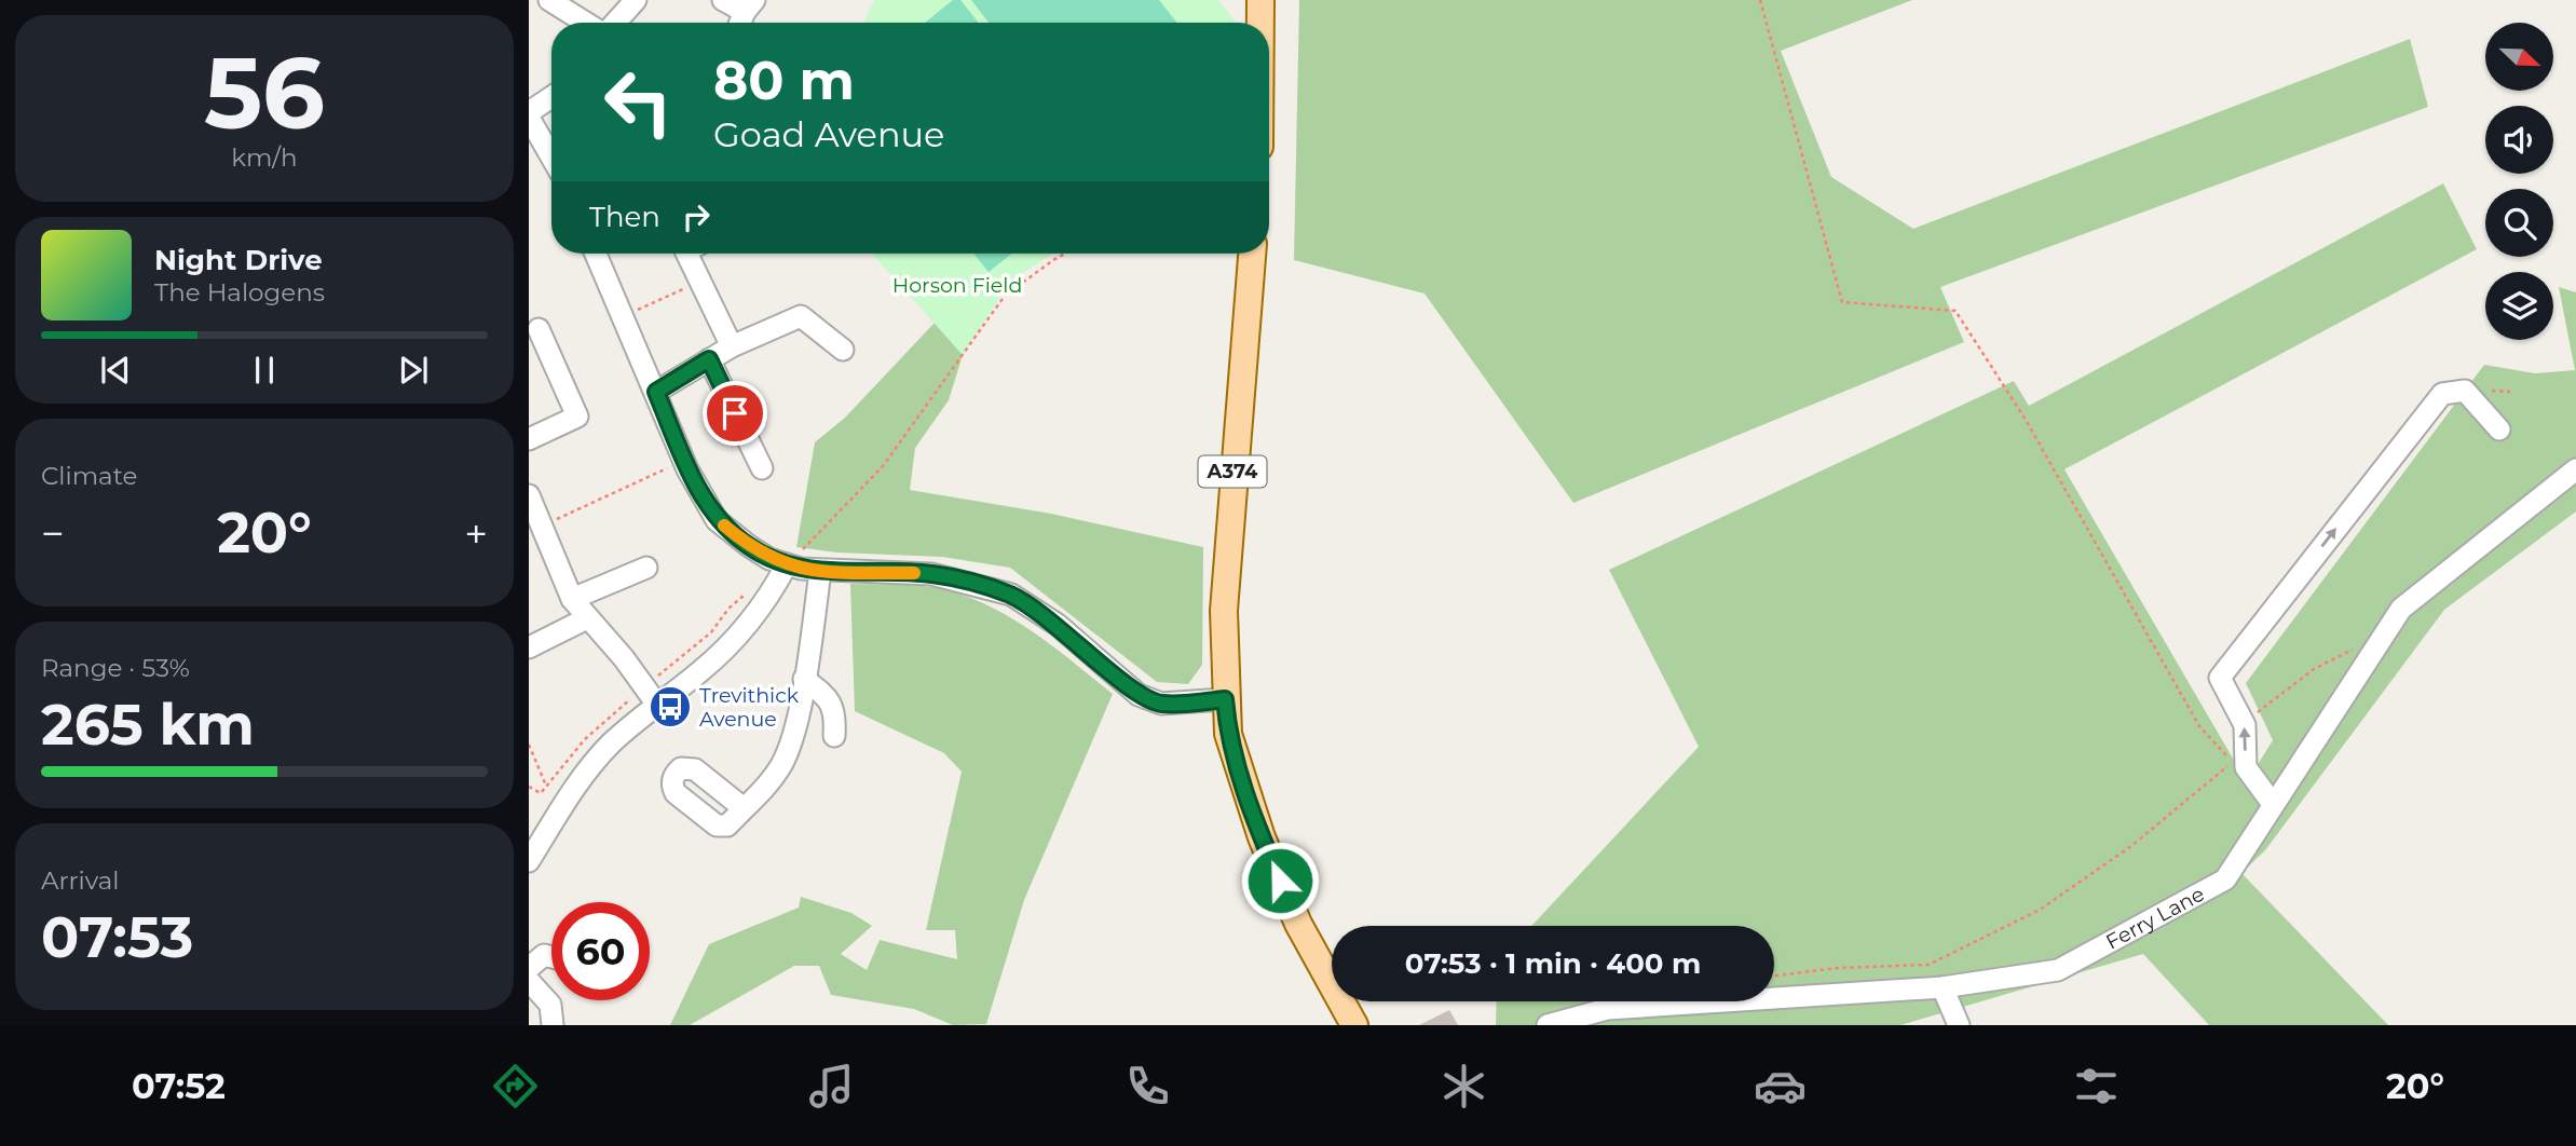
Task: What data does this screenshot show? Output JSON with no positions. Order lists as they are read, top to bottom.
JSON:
{
  "streets": {
    "main road": ["A374"],
    "street": ["Ferry Lane"]
  },
  "parks": ["Horson Field"],
  "places": {
    "bus stop": ["Trevithick Avenue"]
  },
  "north": "bottom right",
  "page": {
    "tile": [
      ["56", "km/h"],
      "Climate",
      ["Range · 53%", "265 km"],
      ["Arrival", "07:53"]
    ],
    "turn": ["80 m", "Goad Avenue"],
    "then": "Then",
    "song": ["Night Drive", "The Halogens"],
    "heat": ["−", "20°", "+"],
    "limit": "60",
    "trip": "07:53 · 1 min · 400 m",
    "tabs": ["07:52", "20°"]
  }
}
